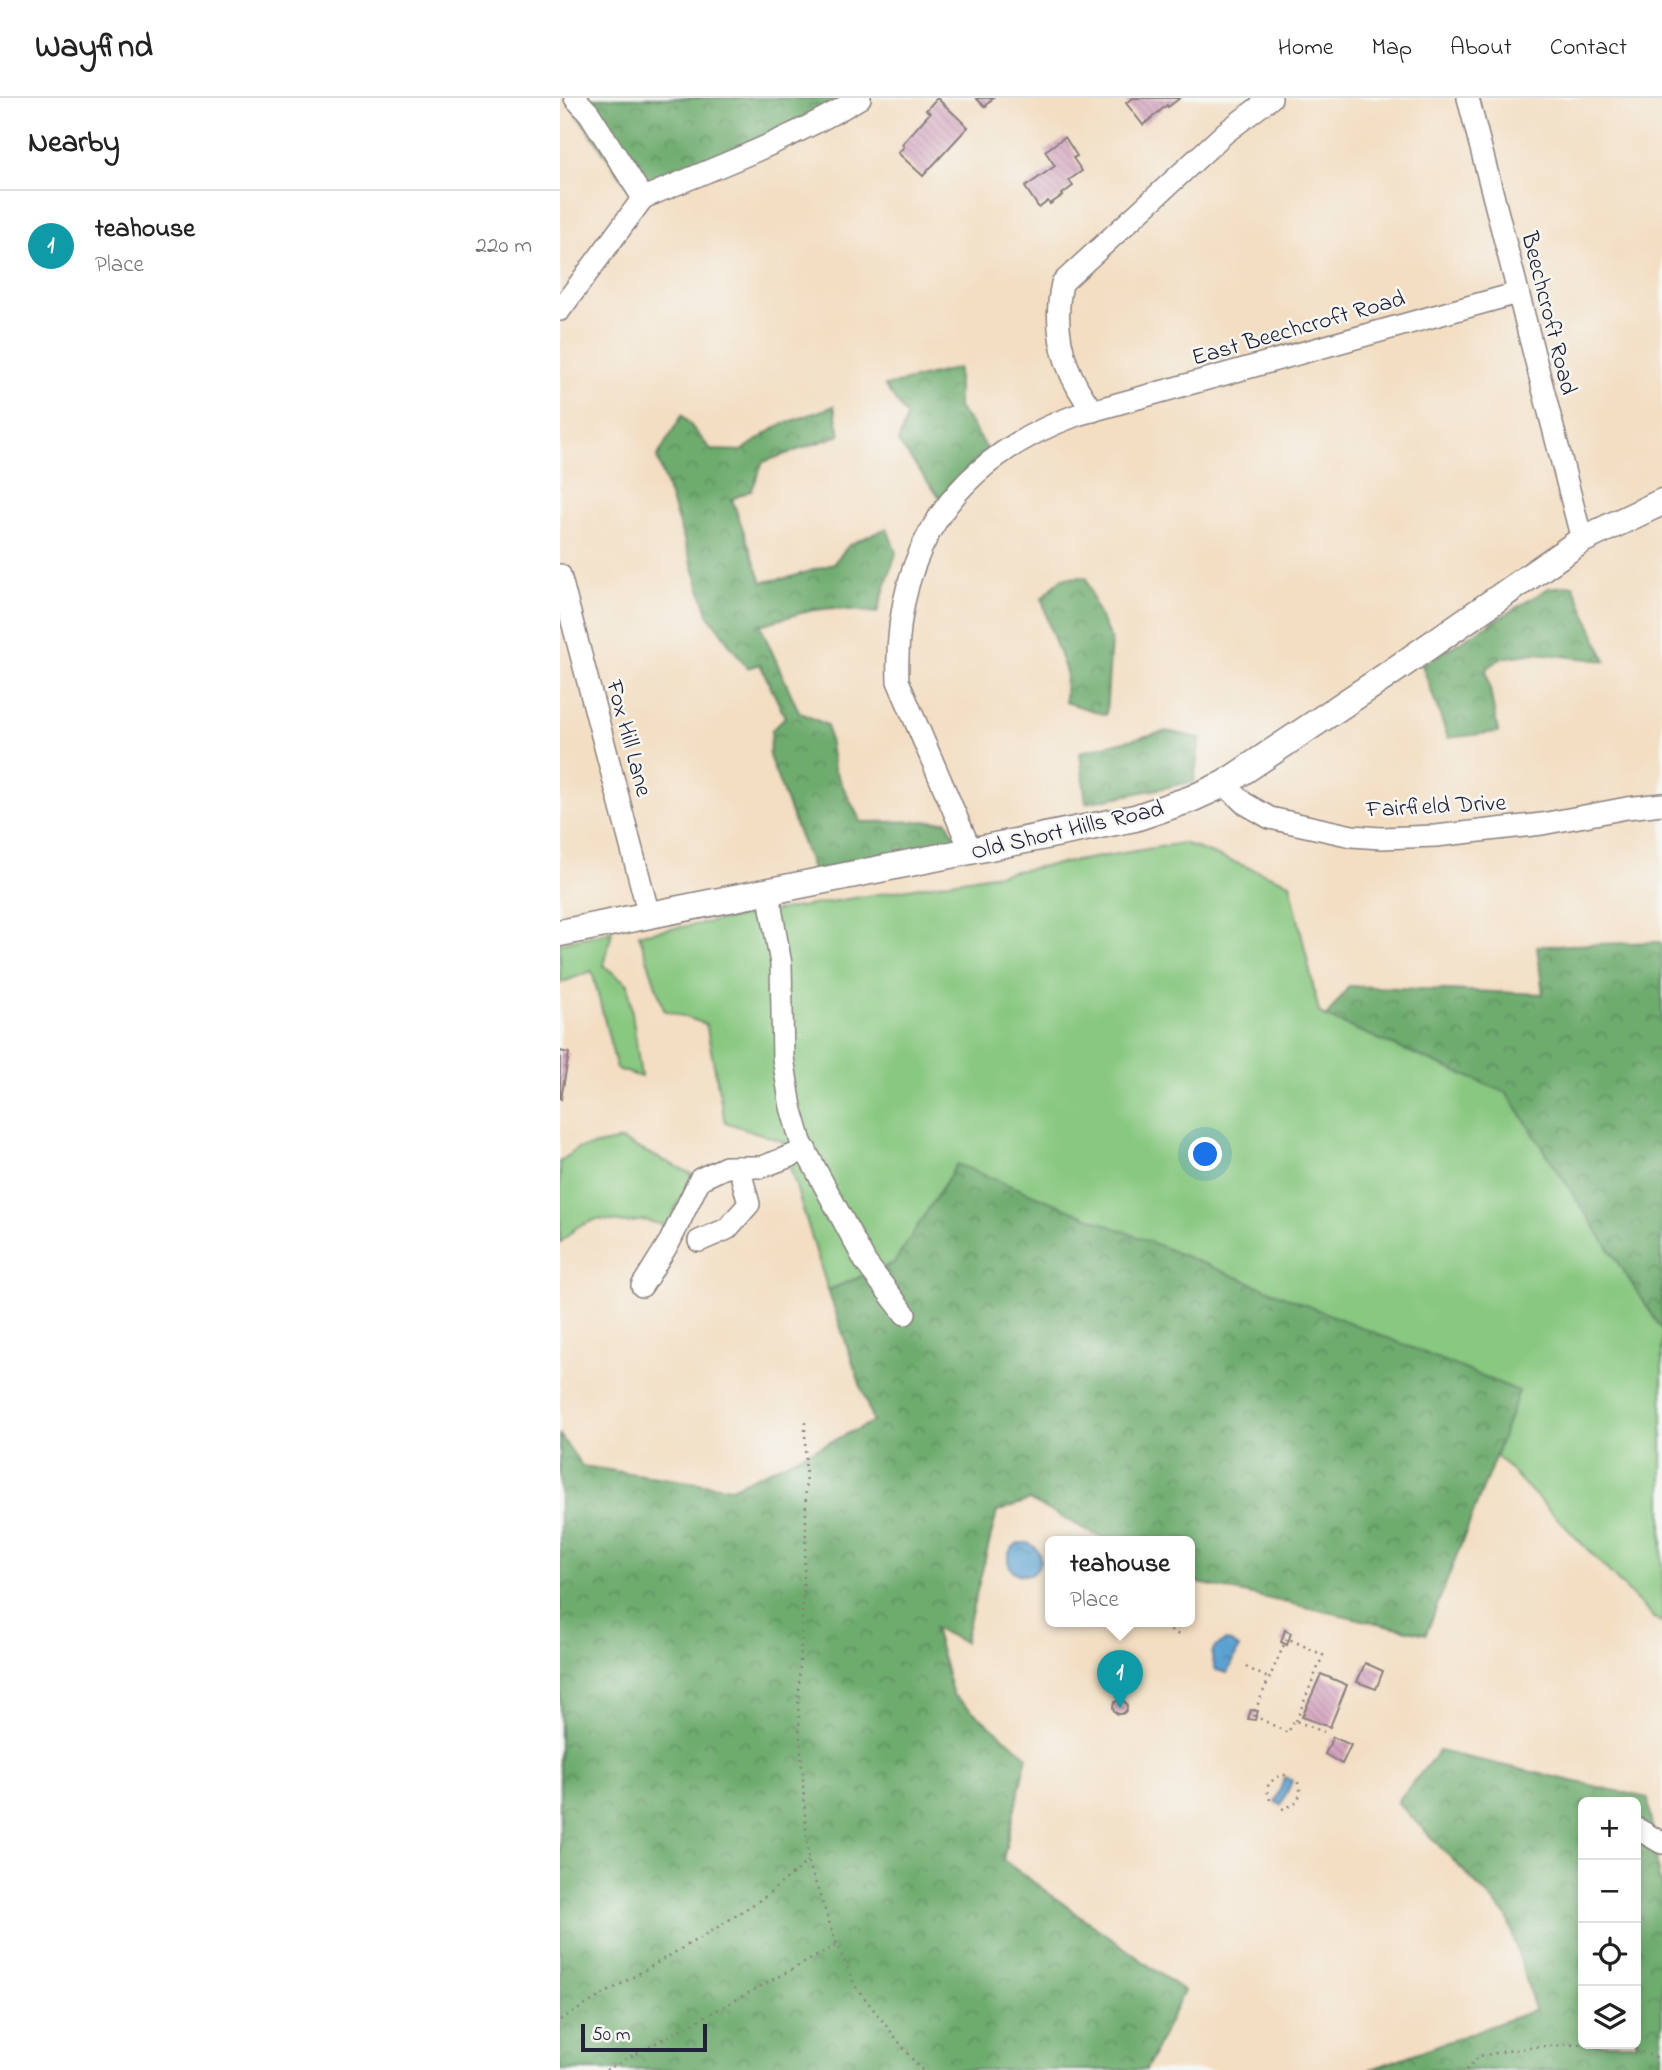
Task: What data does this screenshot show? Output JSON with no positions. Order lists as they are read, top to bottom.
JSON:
{
  "streets": {
    "main road": ["Old Short Hills Road"],
    "street": [
      "Beechcroft Road",
      "East Beechcroft Road",
      "Fox Hill Lane",
      "Fairfield Drive"
    ]
  },
  "crossings": [
    ["Beechcroft Road", "East Beechcroft Road"],
    ["Beechcroft Road", "Old Short Hills Road"],
    ["East Beechcroft Road", "Old Short Hills Road"],
    ["Fox Hill Lane", "Old Short Hills Road"],
    ["Fairfield Drive", "Old Short Hills Road"]
  ],
  "scale_bar": "50 m",
  "page": {
    "header": "Wayfind",
    "nav": [
      "Home",
      "Map",
      "About",
      "Contact"
    ],
    "heading": "Nearby",
    "list": [
      {
        "mark": "1",
        "name": "teahouse",
        "note": "Place",
        "value": "220 m"
      }
    ],
    "popup": ["teahouse", "Place"],
    "pins": "1",
    "map_buttons": ["+", "−"],
    "scale": "50 m"
  }
}
